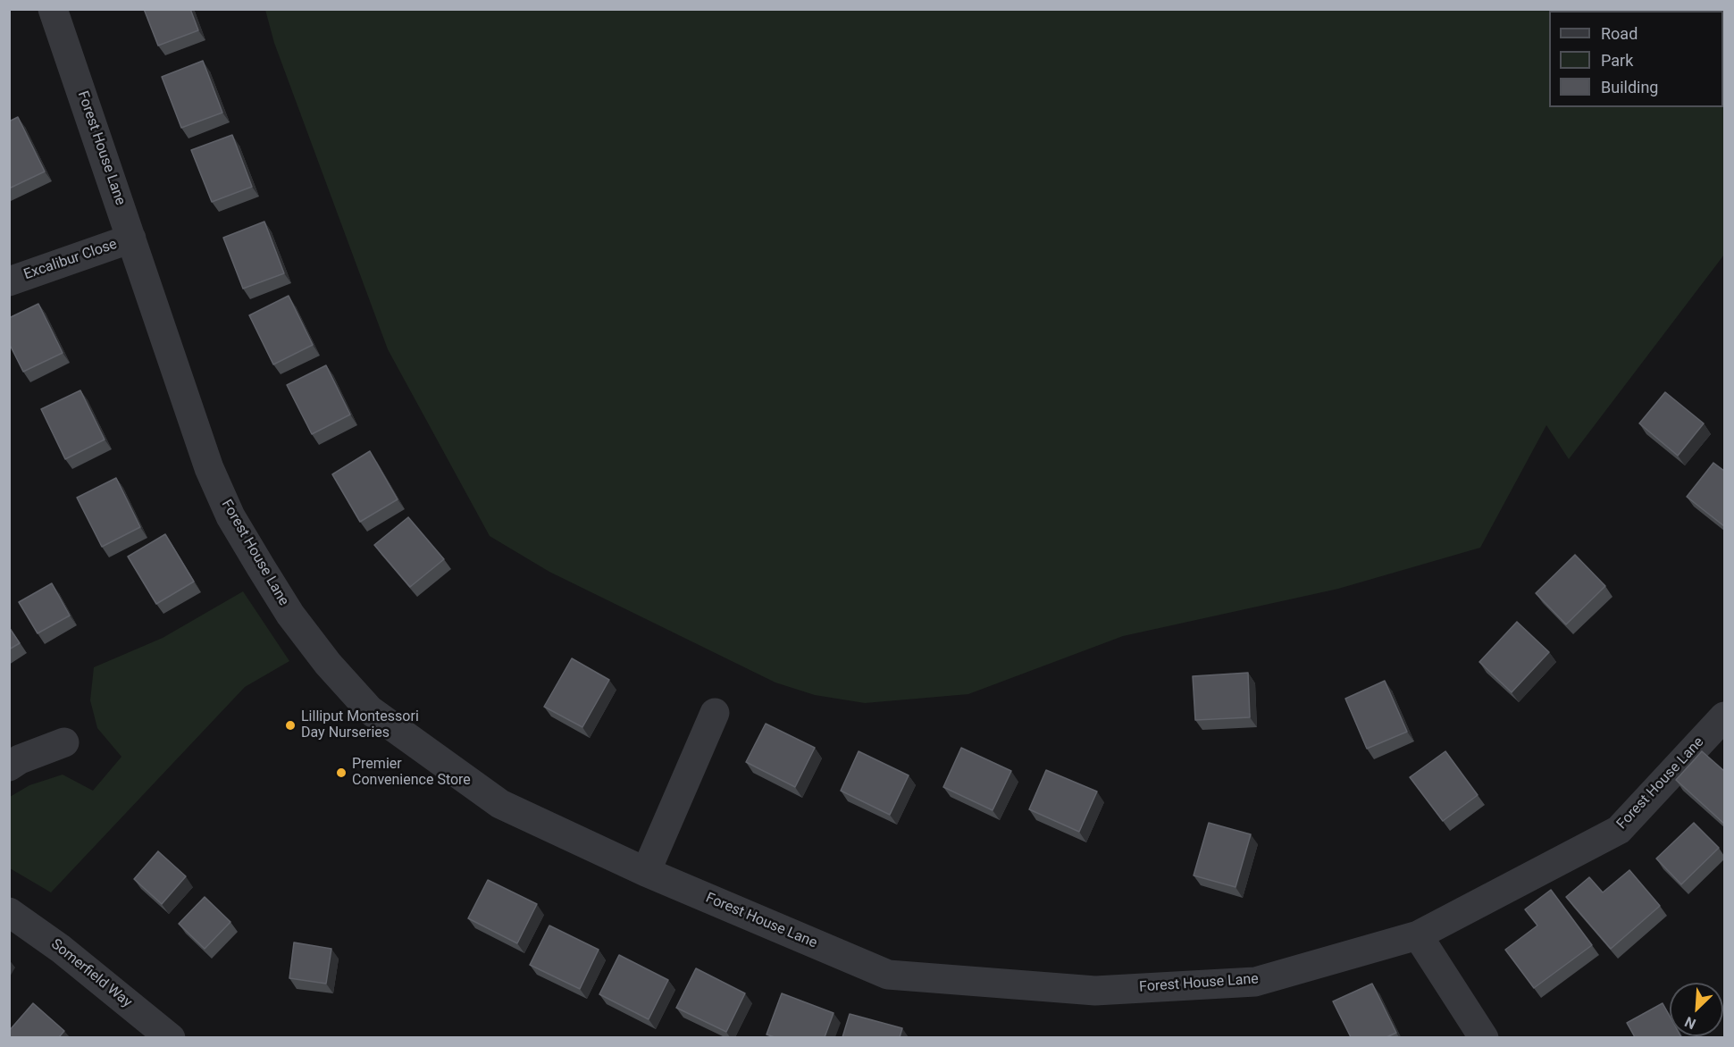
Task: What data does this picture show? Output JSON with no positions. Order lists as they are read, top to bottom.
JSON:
{
  "streets": {
    "street": ["Forest House Lane", "Excalibur Close", "Somerfield Way"]
  },
  "crossings": [
    ["Forest House Lane", "Excalibur Close"]
  ],
  "places": ["Lilliput Montessori Day Nurseries", "Premier Convenience Store"],
  "legend": ["Road", "Park", "Building"],
  "north": "bottom left"
}
